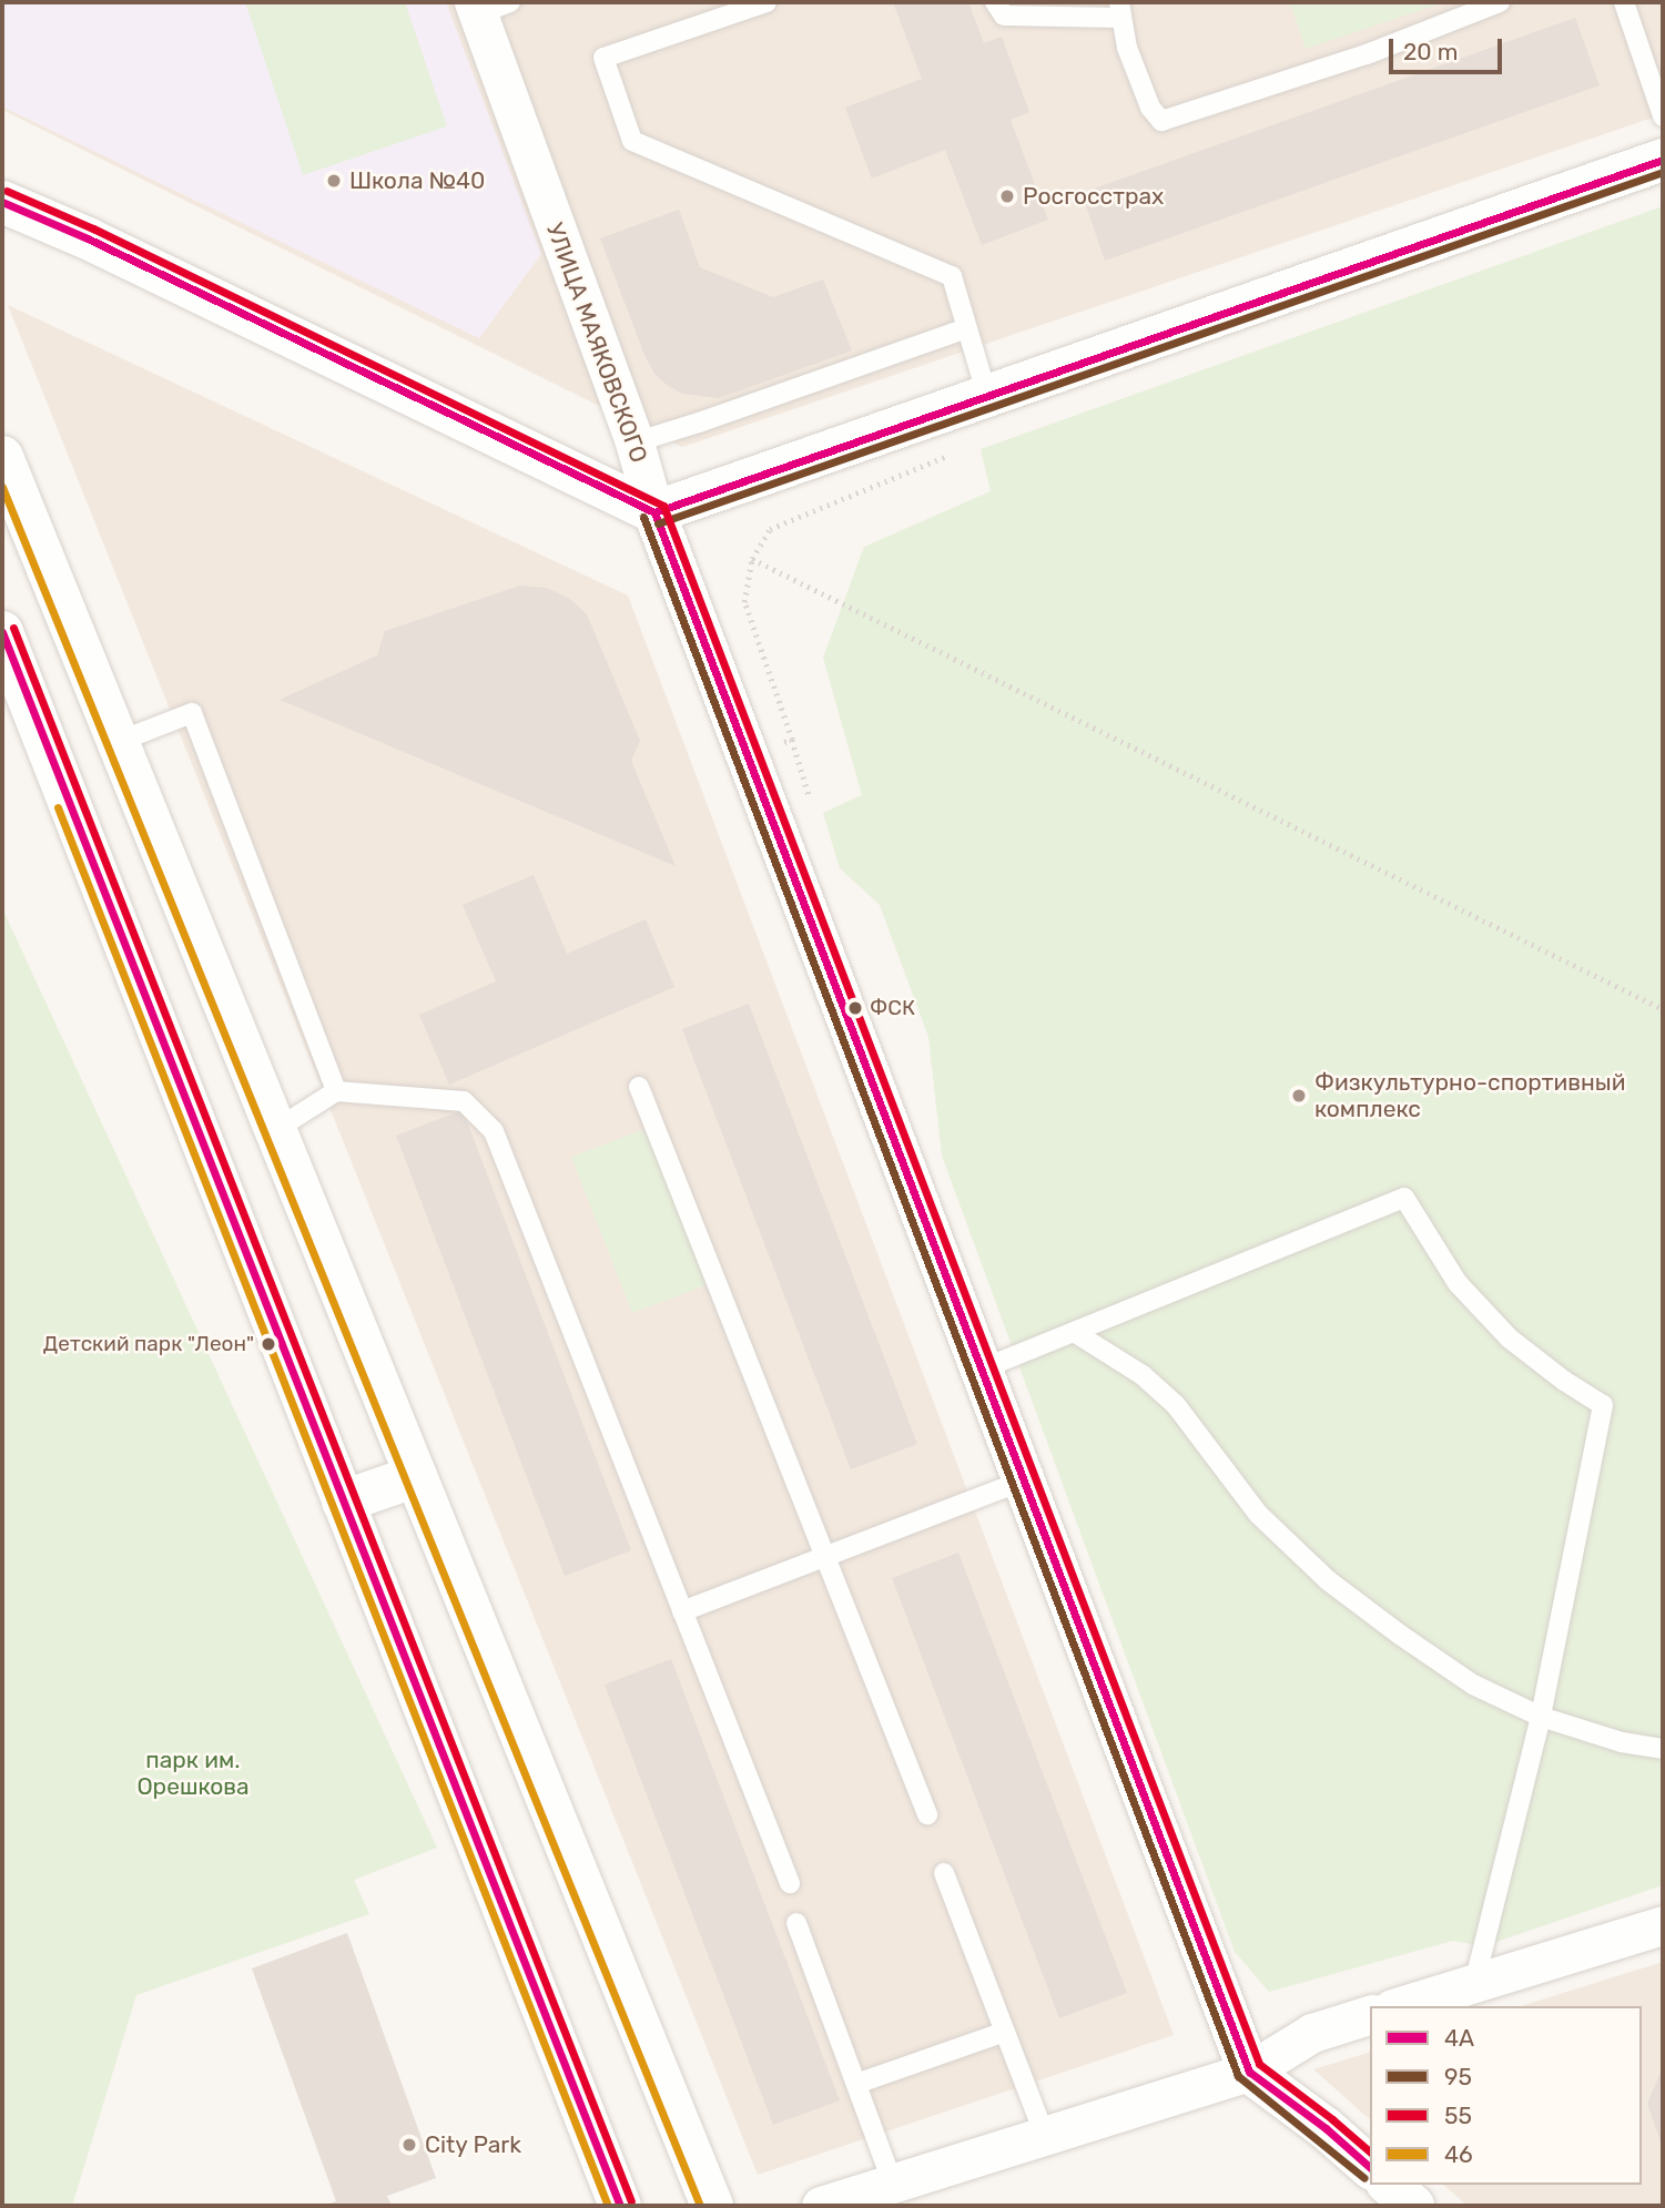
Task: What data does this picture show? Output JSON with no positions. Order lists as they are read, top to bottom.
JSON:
{
  "streets": {
    "street": ["УЛИЦА МАЯКОВСКОГО"]
  },
  "parks": ["парк им. Орешкова"],
  "places": [
    "Школа №40",
    "Росгосстрах",
    "ФСК",
    "Физкультурно-спортивный комплекс",
    "Детский парк \"Леон\"",
    "City Park"
  ],
  "lines": [
    "transit line 4А",
    "transit line 95",
    "transit line 55",
    "transit line 46"
  ],
  "legend": [
    "4А",
    "95",
    "55",
    "46"
  ],
  "scale_bar": "20 m"
}
